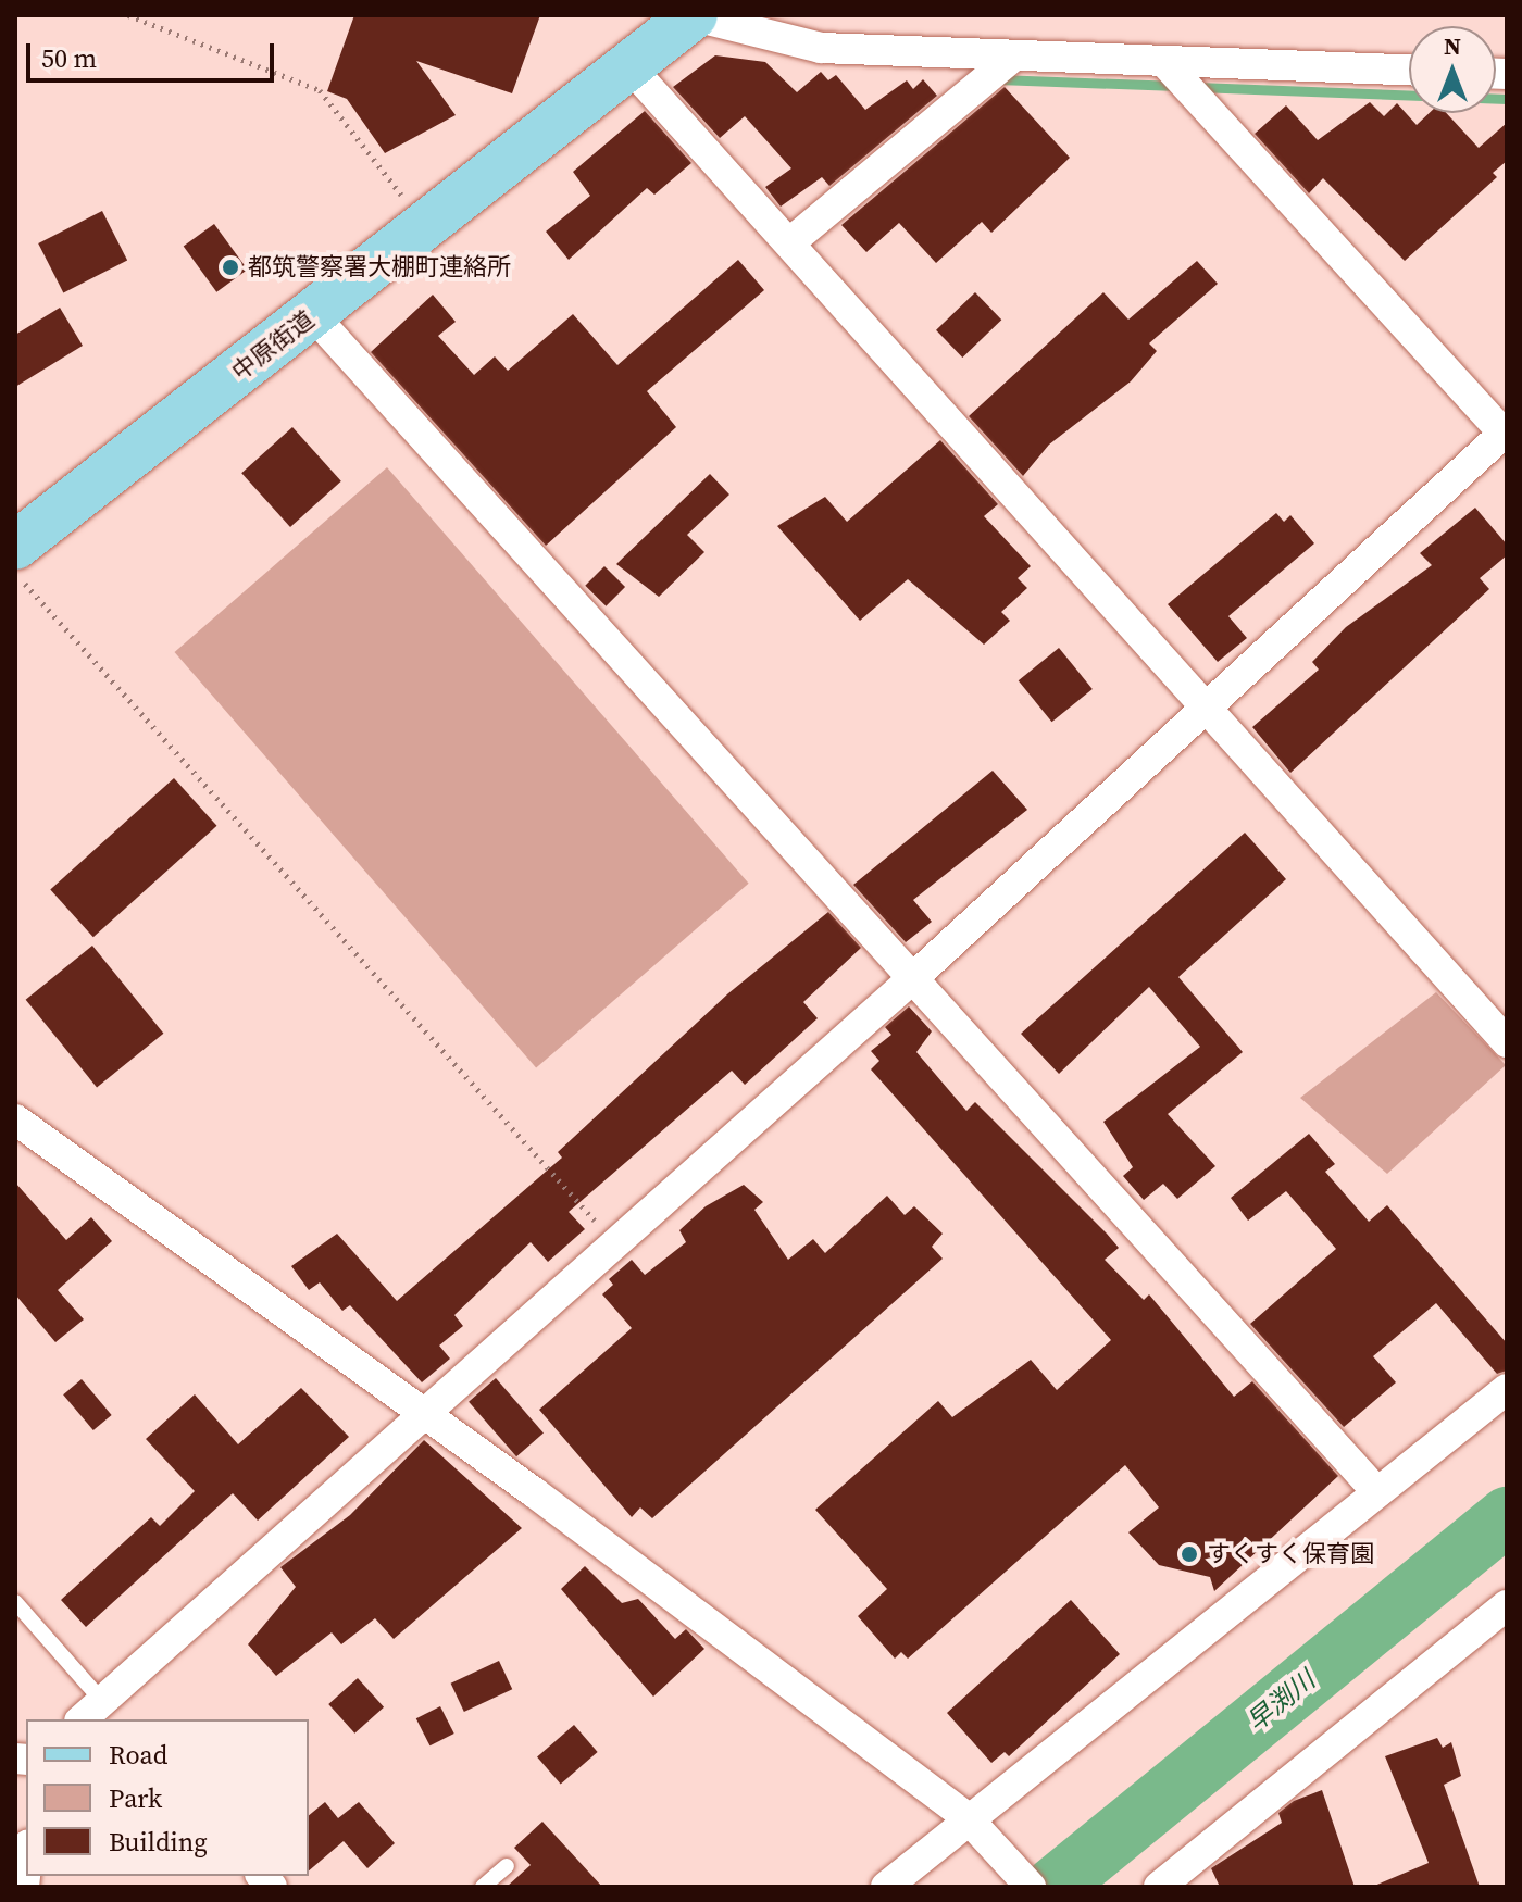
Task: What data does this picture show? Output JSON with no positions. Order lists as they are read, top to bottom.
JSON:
{
  "streets": {
    "main road": ["中原街道"]
  },
  "water": ["早渕川"],
  "places": ["都筑警察署大棚町連絡所", "すくすく保育園"],
  "legend": ["Road", "Park", "Building"],
  "scale_bar": "50 m",
  "north": "top"
}
